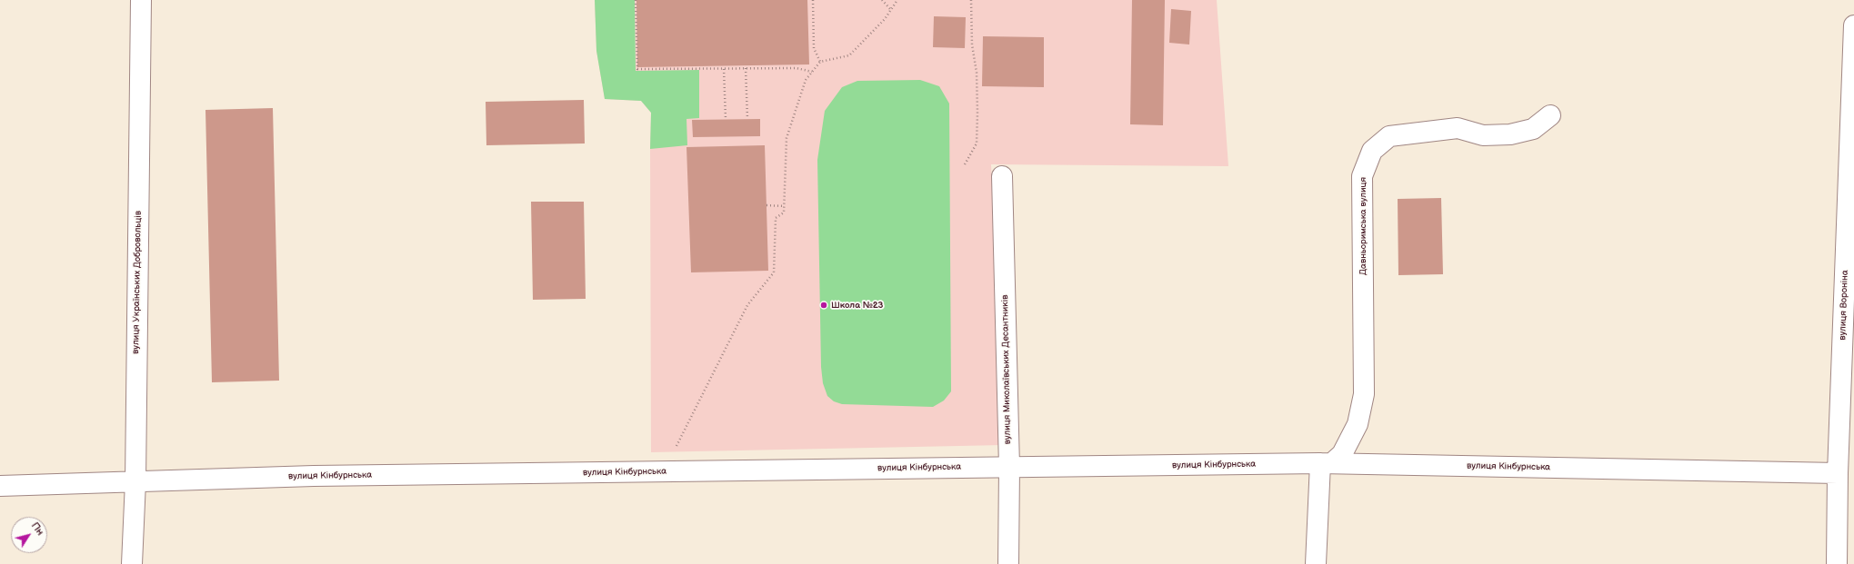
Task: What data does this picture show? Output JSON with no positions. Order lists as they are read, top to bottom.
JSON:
{
  "streets": {
    "street": [
      "Давньоримська вулиця",
      "вулиця Українських Добровольців",
      "вулиця Вороніна",
      "вулиця Миколаївських Десантників",
      "вулиця Кінбурнська"
    ]
  },
  "crossings": [
    ["Давньоримська вулиця", "вулиця Кінбурнська"],
    ["вулиця Українських Добровольців", "вулиця Кінбурнська"],
    ["вулиця Вороніна", "вулиця Кінбурнська"],
    ["вулиця Миколаївських Десантників", "вулиця Кінбурнська"]
  ],
  "places": ["Школа №23"],
  "north": "top right"
}
